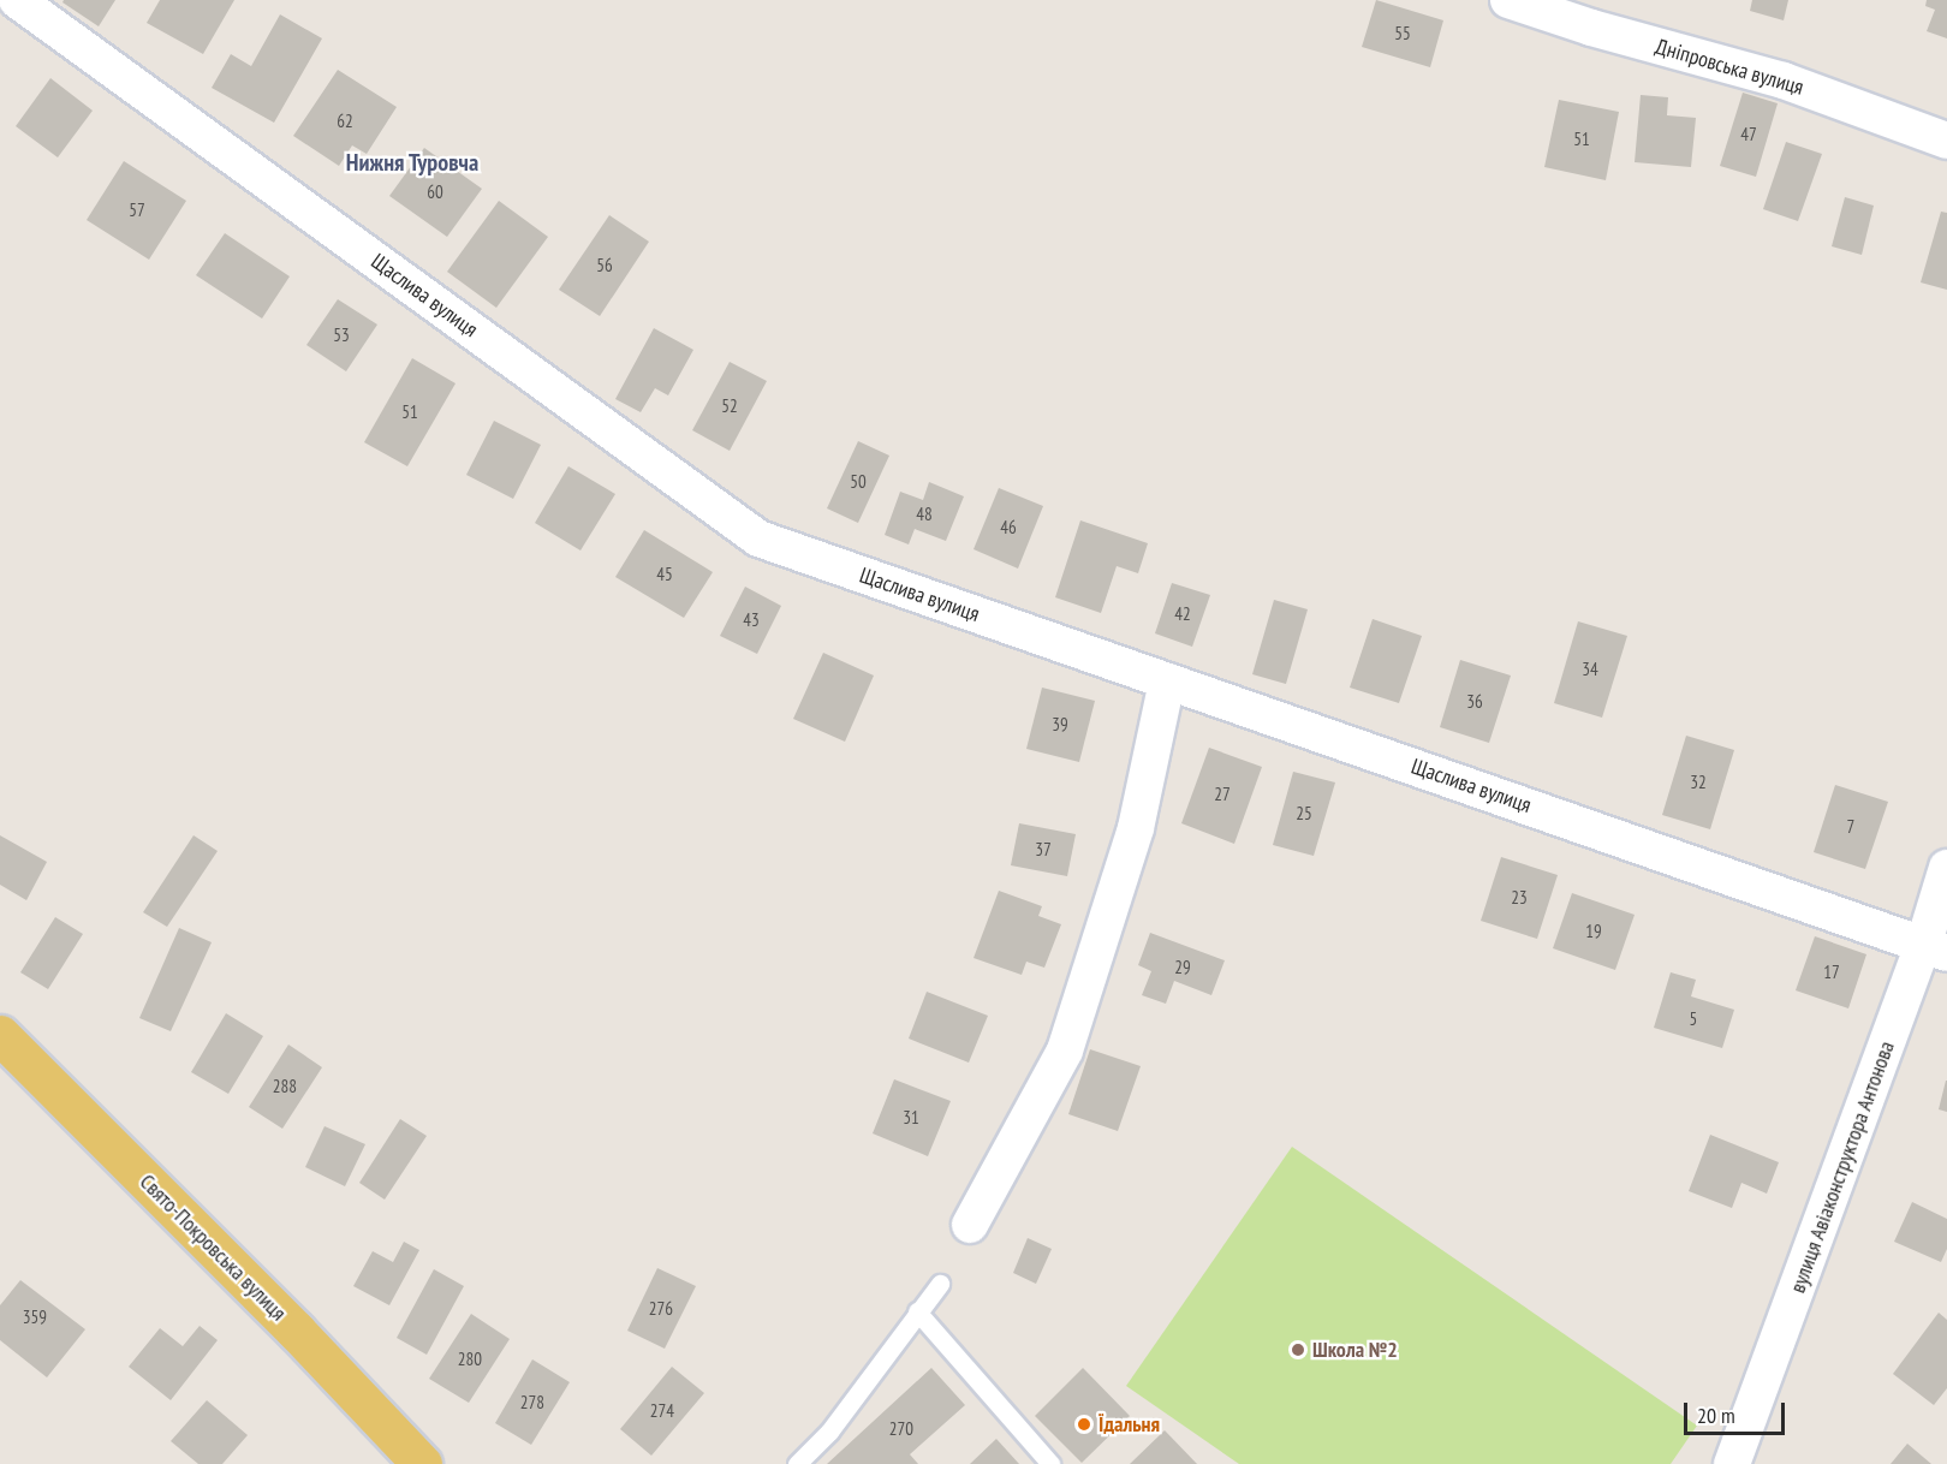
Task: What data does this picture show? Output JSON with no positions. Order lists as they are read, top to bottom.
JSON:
{
  "streets": {
    "main road": ["Свято-Покровська вулиця"],
    "street": ["Дніпровська вулиця", "Щаслива вулиця", "вулиця Авіаконструктора Антонова"]
  },
  "crossings": [
    ["Щаслива вулиця", "вулиця Авіаконструктора Антонова"]
  ],
  "districts": ["Нижня Туровча"],
  "places": ["Школа №2", "Їдальня"],
  "house_numbers": [
    "55",
    "62",
    "47",
    "51",
    "60",
    "57",
    "56",
    "53",
    "52",
    "51",
    "50",
    "48",
    "46",
    "45",
    "42",
    "43",
    "34",
    "36",
    "39",
    "32",
    "27",
    "25",
    "7",
    "37",
    "23",
    "19",
    "29",
    "17",
    "5",
    "288",
    "31",
    "276",
    "359",
    "280",
    "278",
    "274",
    "270"
  ],
  "scale_bar": "20 m"
}
